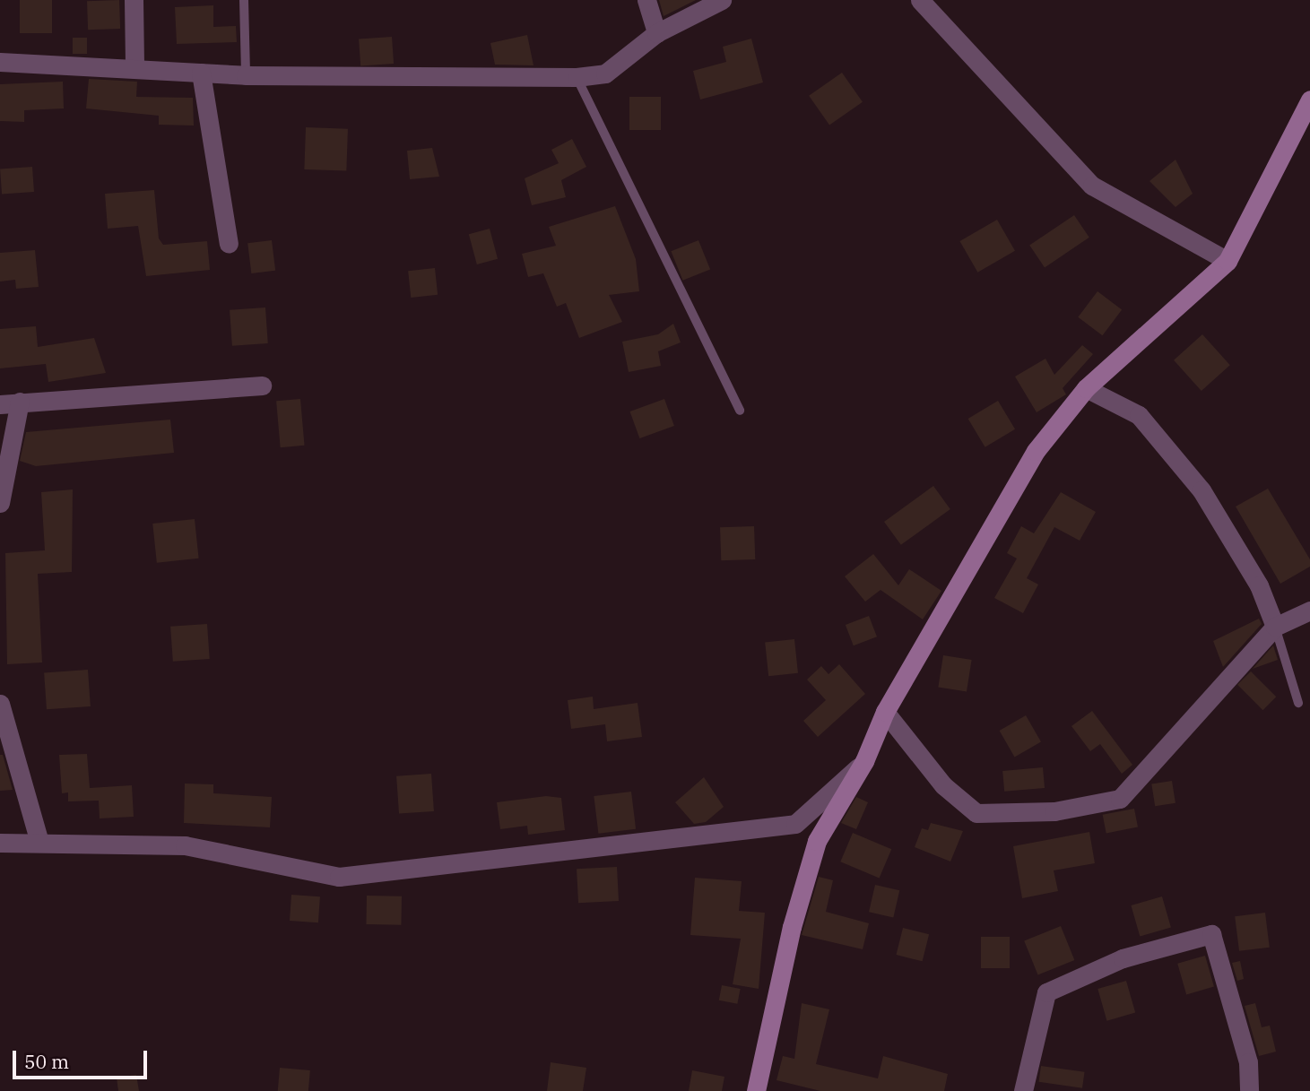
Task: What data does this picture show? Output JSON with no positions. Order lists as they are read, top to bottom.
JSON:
{
  "scale_bar": "50 m"
}
